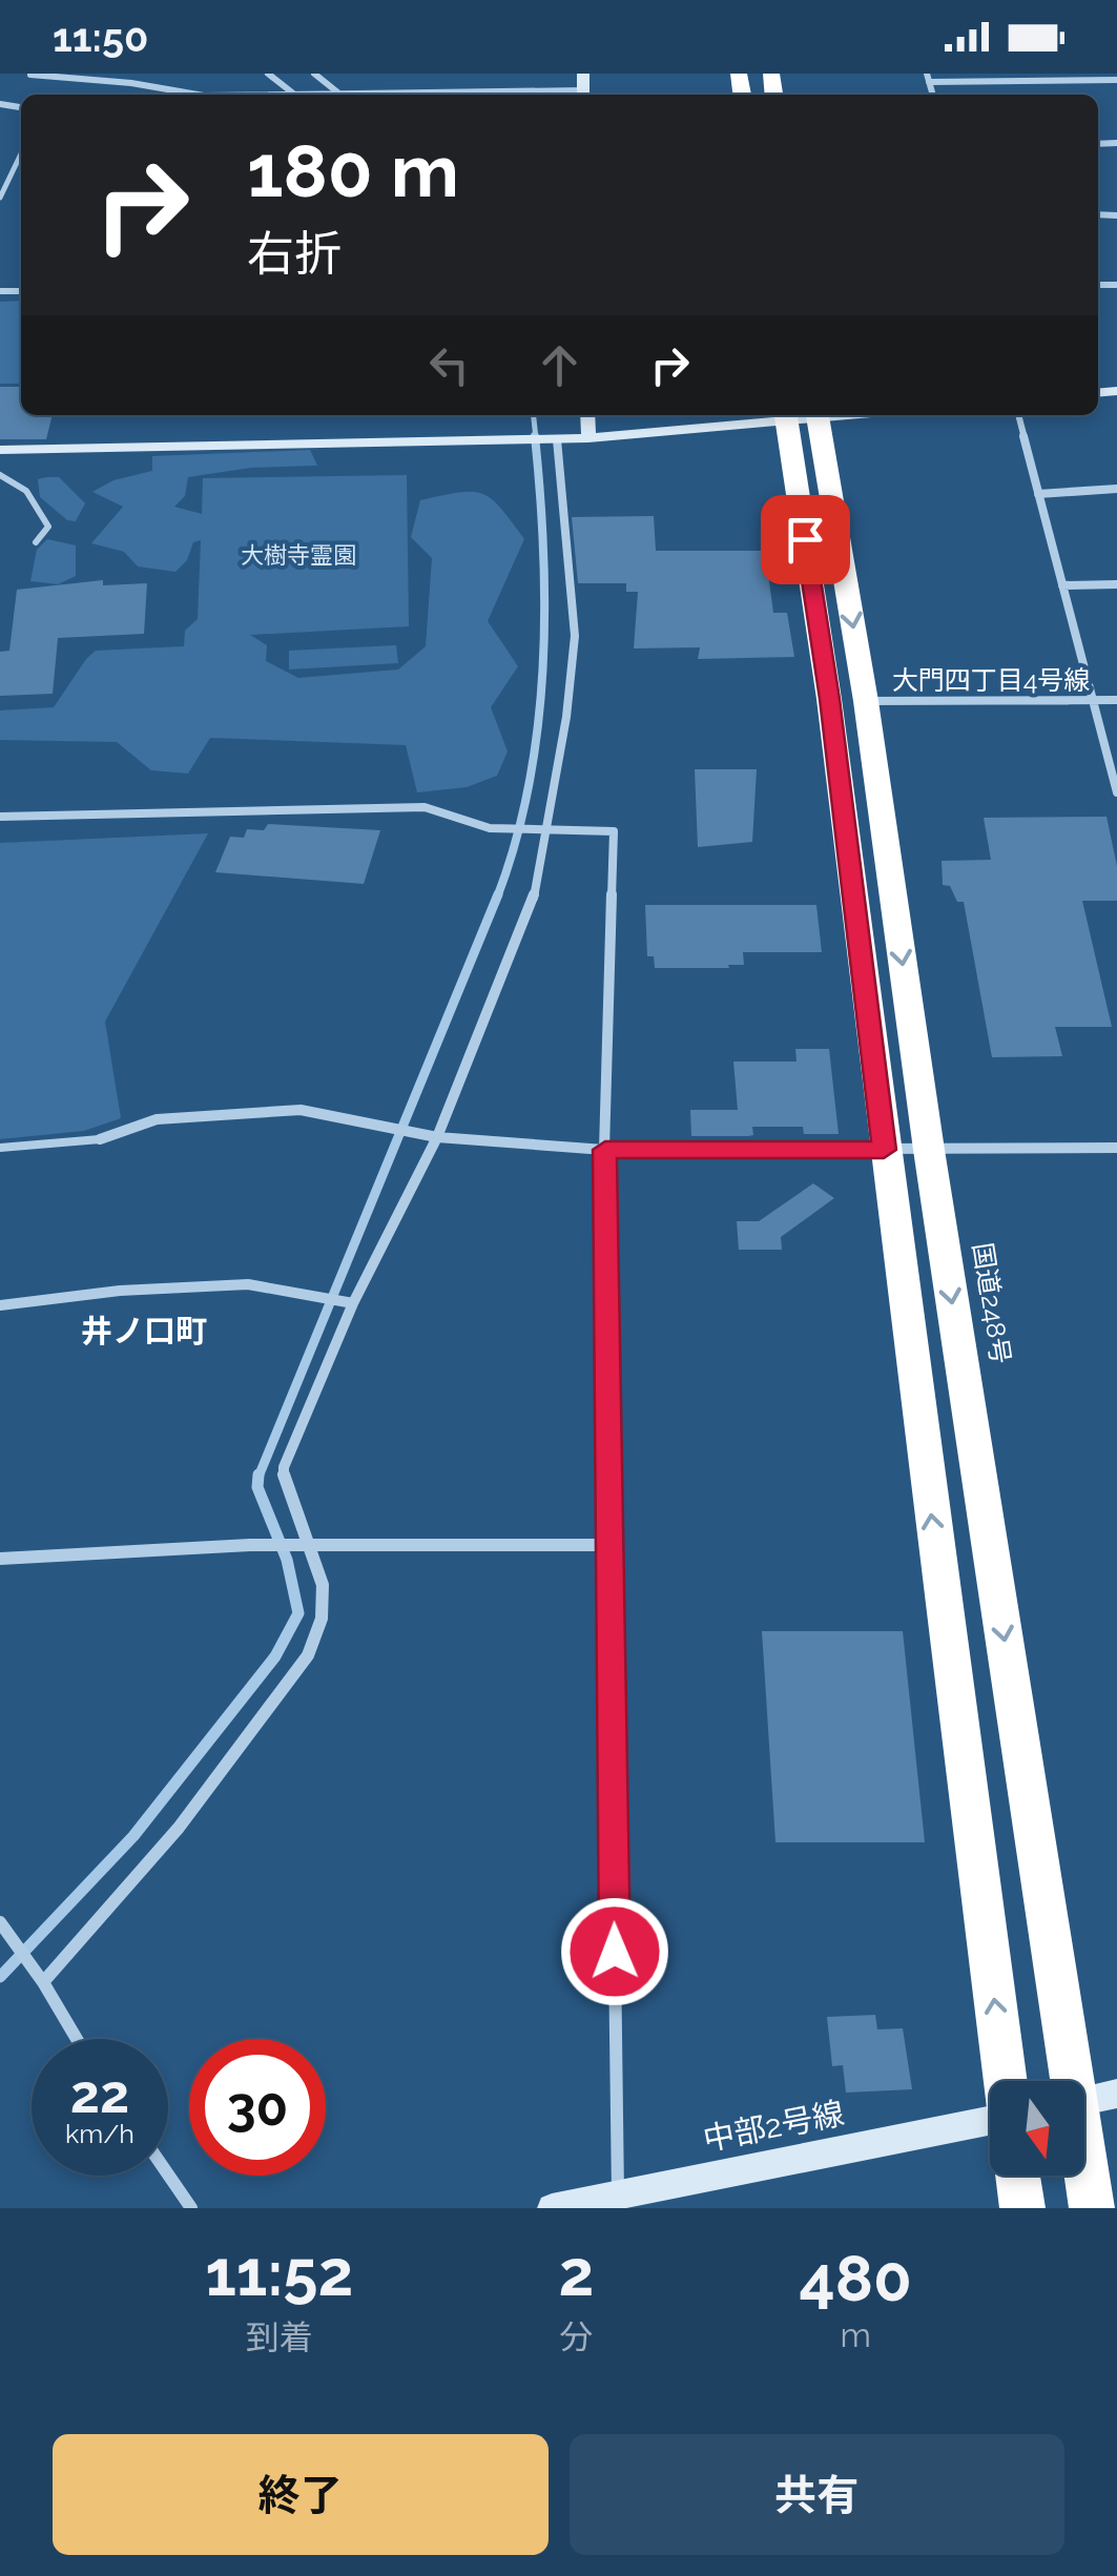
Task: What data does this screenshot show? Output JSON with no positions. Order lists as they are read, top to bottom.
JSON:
{
  "streets": {
    "highway": ["国道248号"],
    "street": ["大門四丁目4号線", "中部2号線"]
  },
  "crossings": [
    ["大門四丁目4号線", "国道248号"]
  ],
  "districts": ["井ノ口町"],
  "parks": ["大樹寺霊園"],
  "north": "bottom",
  "page": {
    "status": "11:50",
    "turn": ["180 m", "右折"],
    "speed": "22 km/h",
    "limit": "30",
    "eta": [
      "11:52",
      "到着",
      "2",
      "分",
      "480",
      "m"
    ],
    "buttons": ["終了", "共有"]
  }
}
